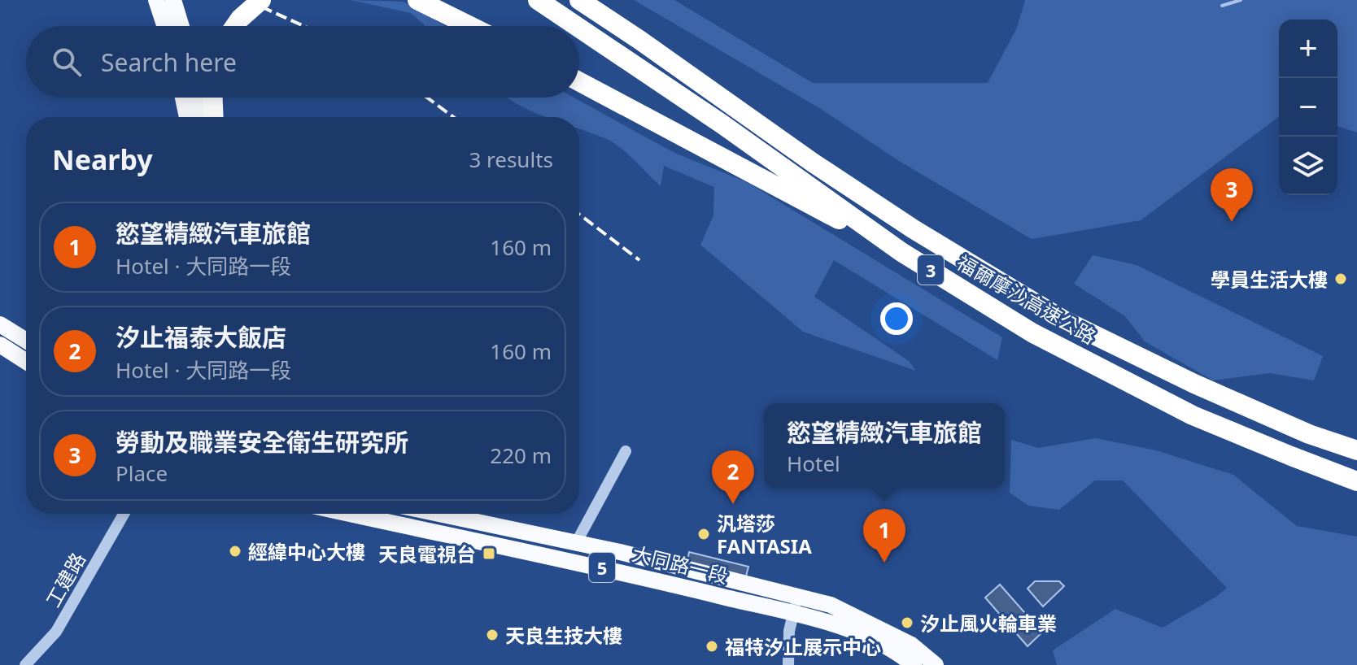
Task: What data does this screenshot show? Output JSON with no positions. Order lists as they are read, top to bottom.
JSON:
{
  "streets": {
    "highway": ["3", "福爾摩沙高速公路"],
    "main road": ["大同路一段", "5"],
    "street": ["工建路"]
  },
  "places": {
    "other": [
      "學員生活大樓",
      "汎塔莎 FANTASIA",
      "經緯中心大樓",
      "汐止風火輪車業",
      "天良生技大樓",
      "福特汐止展示中心"
    ],
    "transit": ["天良電視台"]
  },
  "page": {
    "map_buttons": ["+", "−"],
    "search": "Search here",
    "heading": ["Nearby", "3 results"],
    "pins": ["3", "2", "1"],
    "list": [
      {
        "mark": "1",
        "name": "慾望精緻汽車旅館",
        "note": "Hotel · 大同路一段",
        "value": "160 m"
      },
      {
        "mark": "2",
        "name": "汐止福泰大飯店",
        "note": "Hotel · 大同路一段",
        "value": "160 m"
      },
      {
        "mark": "3",
        "name": "勞動及職業安全衛生研究所",
        "note": "Place",
        "value": "220 m"
      }
    ],
    "popup": ["慾望精緻汽車旅館", "Hotel"]
  }
}
